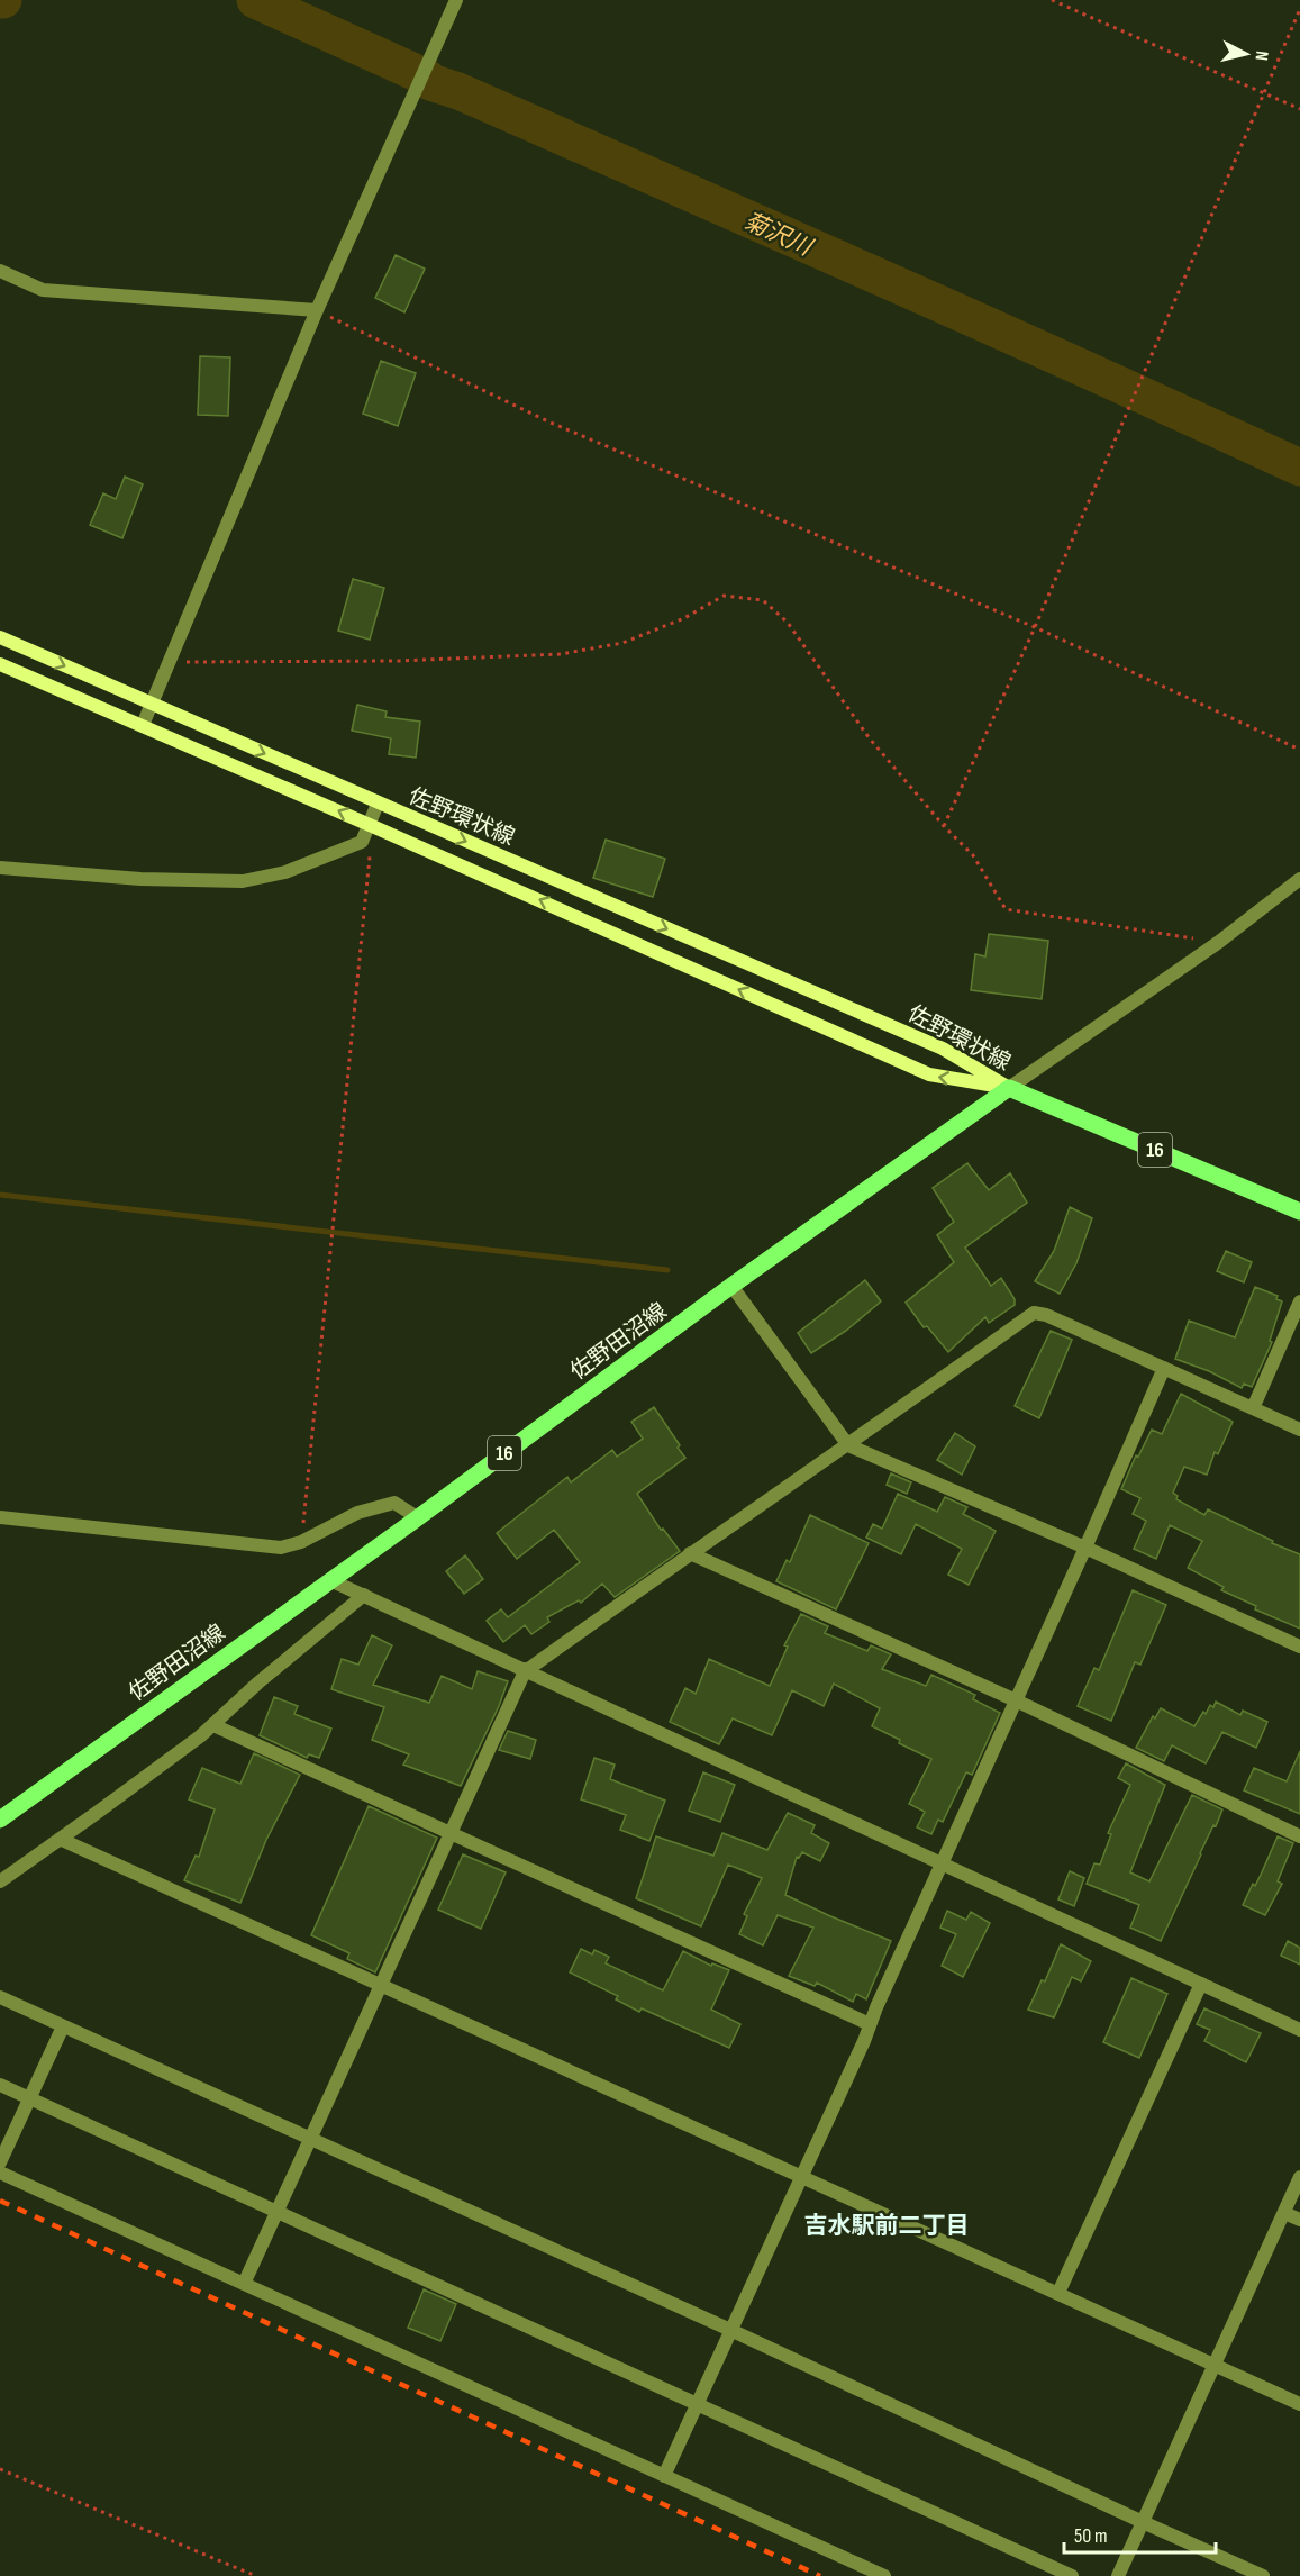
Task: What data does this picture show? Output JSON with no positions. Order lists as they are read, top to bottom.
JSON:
{
  "streets": {
    "main road": ["佐野環状線", "16", "佐野田沼線"]
  },
  "crossings": [
    ["佐野環状線", "16"],
    ["佐野環状線", "佐野田沼線"],
    ["16", "佐野田沼線"]
  ],
  "districts": ["吉水駅前二丁目"],
  "water": ["菊沢川"],
  "scale_bar": "50 m",
  "north": "right"
}
